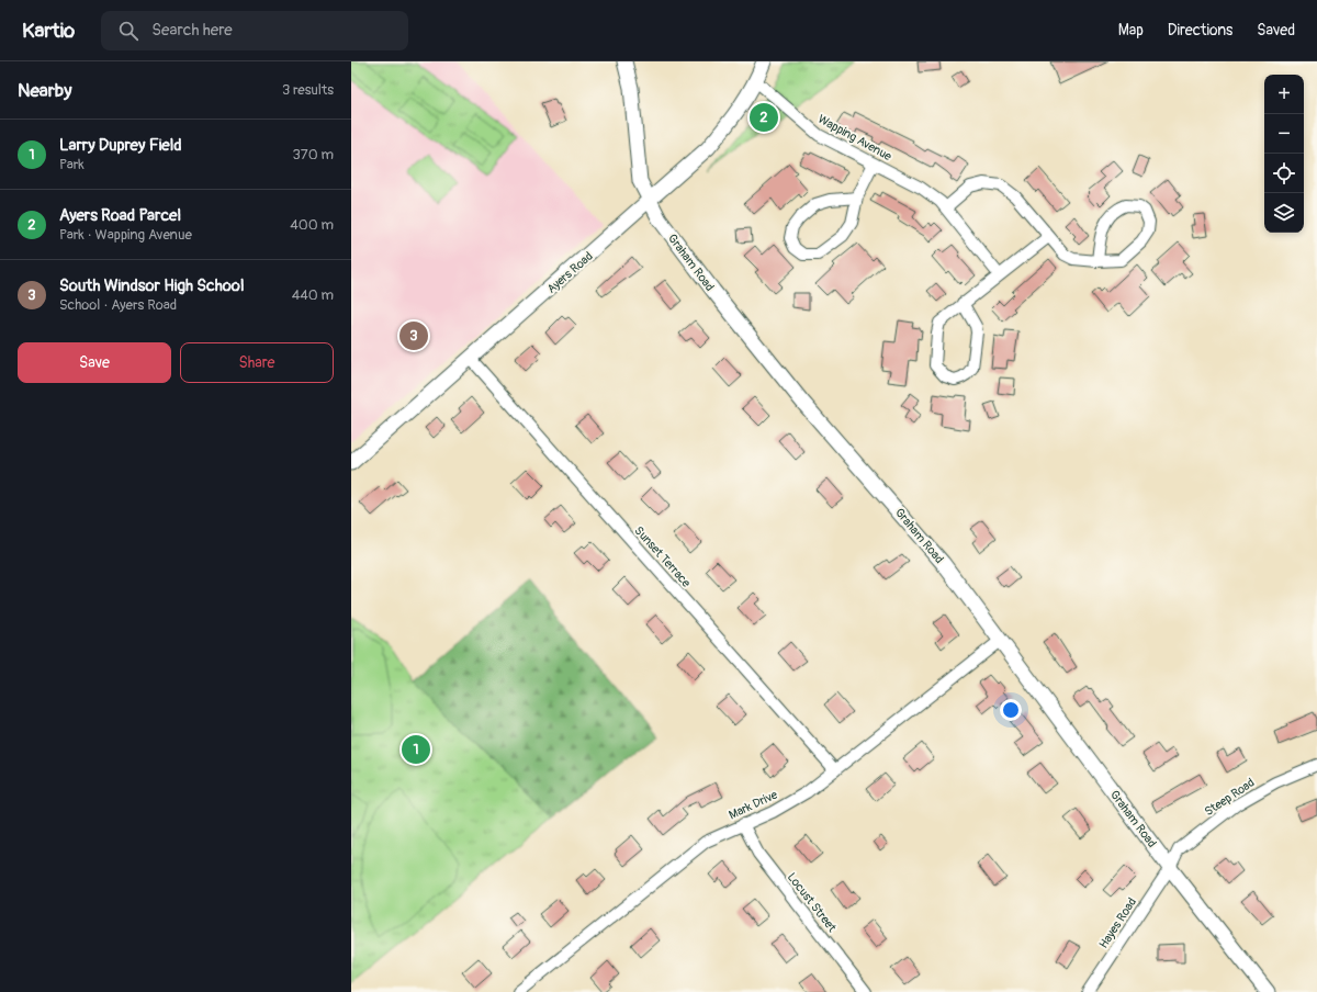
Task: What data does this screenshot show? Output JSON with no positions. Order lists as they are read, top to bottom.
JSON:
{
  "streets": {
    "street": [
      "Wapping Avenue",
      "Graham Road",
      "Ayers Road",
      "Sunset Terrace",
      "Steep Road",
      "Mark Drive",
      "Locust Street",
      "Hayes Road"
    ]
  },
  "crossings": [
    ["Wapping Avenue", "Ayers Road"],
    ["Graham Road", "Ayers Road"],
    ["Graham Road", "Steep Road"],
    ["Graham Road", "Mark Drive"],
    ["Graham Road", "Hayes Road"],
    ["Ayers Road", "Sunset Terrace"],
    ["Sunset Terrace", "Mark Drive"],
    ["Steep Road", "Hayes Road"],
    ["Mark Drive", "Locust Street"]
  ],
  "page": {
    "header": "Kartio",
    "search": "Search here",
    "nav": ["Map", "Directions", "Saved"],
    "heading": ["Nearby", "3 results"],
    "map_buttons": ["+", "−"],
    "pins": ["2", "3", "1"],
    "list": [
      {
        "mark": "1",
        "name": "Larry Duprey Field",
        "note": "Park",
        "value": "370 m"
      },
      {
        "mark": "2",
        "name": "Ayers Road Parcel",
        "note": "Park · Wapping Avenue",
        "value": "400 m"
      },
      {
        "mark": "3",
        "name": "South Windsor High School",
        "note": "School · Ayers Road",
        "value": "440 m"
      }
    ],
    "buttons": ["Save", "Share"]
  }
}
